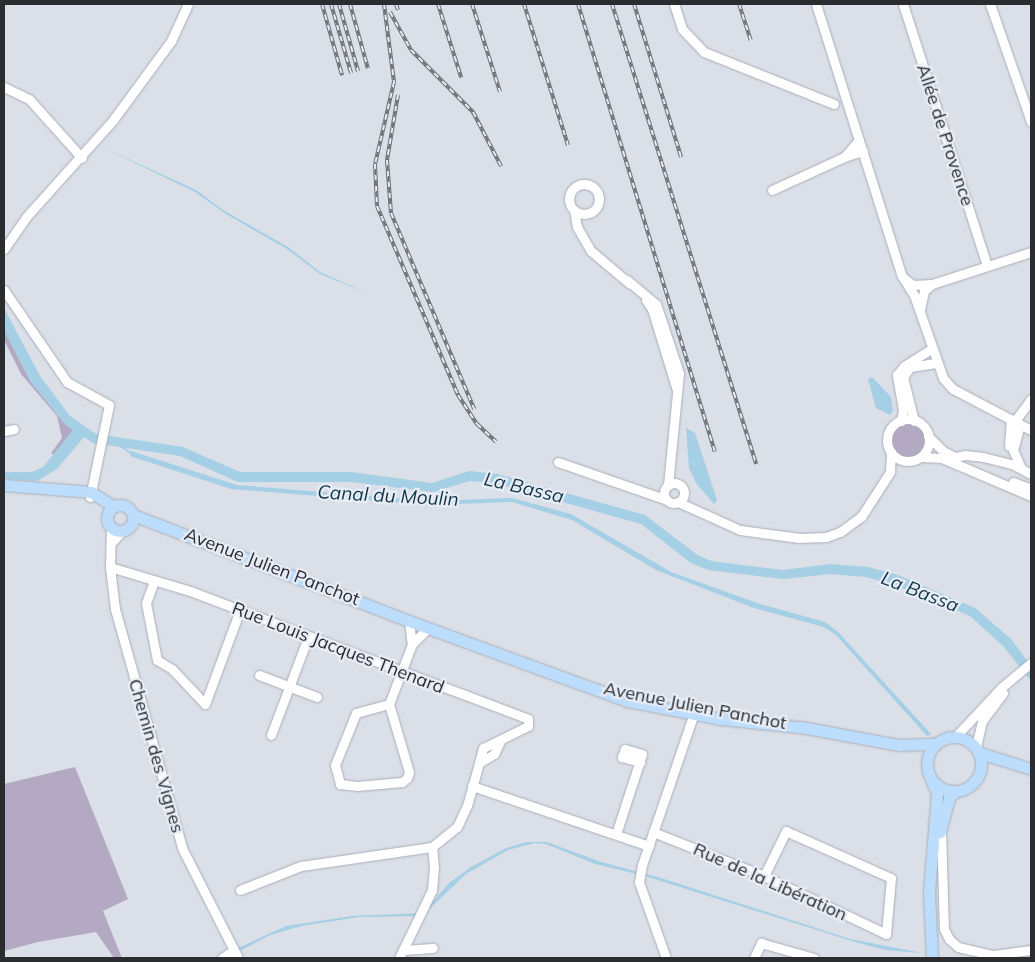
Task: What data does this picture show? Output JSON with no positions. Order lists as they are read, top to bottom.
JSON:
{
  "streets": {
    "main road": ["Avenue Julien Panchot"],
    "street": [
      "Allée de Provence",
      "Rue Louis Jacques Thenard",
      "Chemin des Vignes",
      "Rue de la Libération"
    ]
  },
  "crossings": [
    ["Avenue Julien Panchot", "Chemin des Vignes"],
    ["Rue Louis Jacques Thenard", "Chemin des Vignes"]
  ],
  "water": ["La Bassa", "Canal du Moulin"]
}
